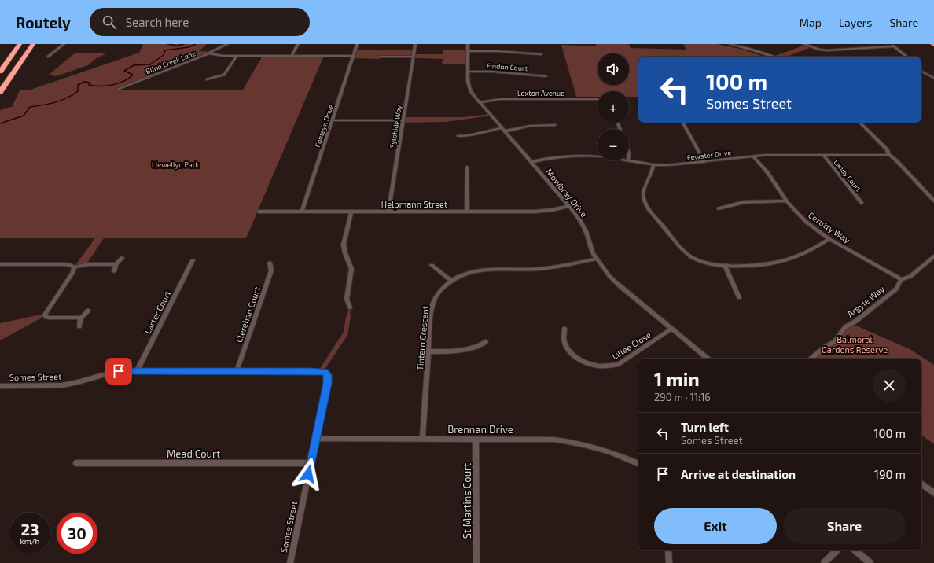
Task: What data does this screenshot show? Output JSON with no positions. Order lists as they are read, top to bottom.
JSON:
{
  "streets": {
    "street": [
      "Blind Creek Lane",
      "Findon Court",
      "Loxton Avenue",
      "Fonteyn Drive",
      "Sylphide Way",
      "Fewster Drive",
      "Landy Court",
      "Mowbray Drive",
      "Helpmann Street",
      "Cerutty Way",
      "Argyle Way",
      "Larter Court",
      "Clerehan Court",
      "Tintern Crescent",
      "Lillee Close",
      "Somes Street",
      "Brennan Drive",
      "Mead Court",
      "St Martins Court"
    ]
  },
  "crossings": [
    ["Findon Court", "Mowbray Drive"],
    ["Loxton Avenue", "Mowbray Drive"],
    ["Fonteyn Drive", "Helpmann Street"],
    ["Sylphide Way", "Helpmann Street"],
    ["Fewster Drive", "Landy Court"],
    ["Fewster Drive", "Mowbray Drive"],
    ["Fewster Drive", "Cerutty Way"],
    ["Mowbray Drive", "Helpmann Street"],
    ["Mowbray Drive", "Tintern Crescent"],
    ["Mowbray Drive", "Lillee Close"],
    ["Cerutty Way", "Argyle Way"],
    ["Larter Court", "Somes Street"],
    ["Clerehan Court", "Somes Street"],
    ["Tintern Crescent", "Brennan Drive"],
    ["Somes Street", "Brennan Drive"],
    ["Somes Street", "Mead Court"],
    ["Brennan Drive", "St Martins Court"]
  ],
  "parks": ["Llewellyn Park", "Balmoral Gardens Reserve"],
  "page": {
    "header": "Routely",
    "search": "Search here",
    "nav": ["Map", "Layers", "Share"],
    "map_buttons": ["+", "−"],
    "turn": ["100 m", "Somes Street"],
    "heading": ["1 min", "290 m · 11:16"],
    "list": [
      {
        "name": "Turn left",
        "note": "Somes Street",
        "value": "100 m"
      },
      {
        "name": "Arrive at destination",
        "value": "190 m"
      }
    ],
    "buttons": ["Exit", "Share"],
    "speed": "23 km/h",
    "limit": "30"
  }
}
